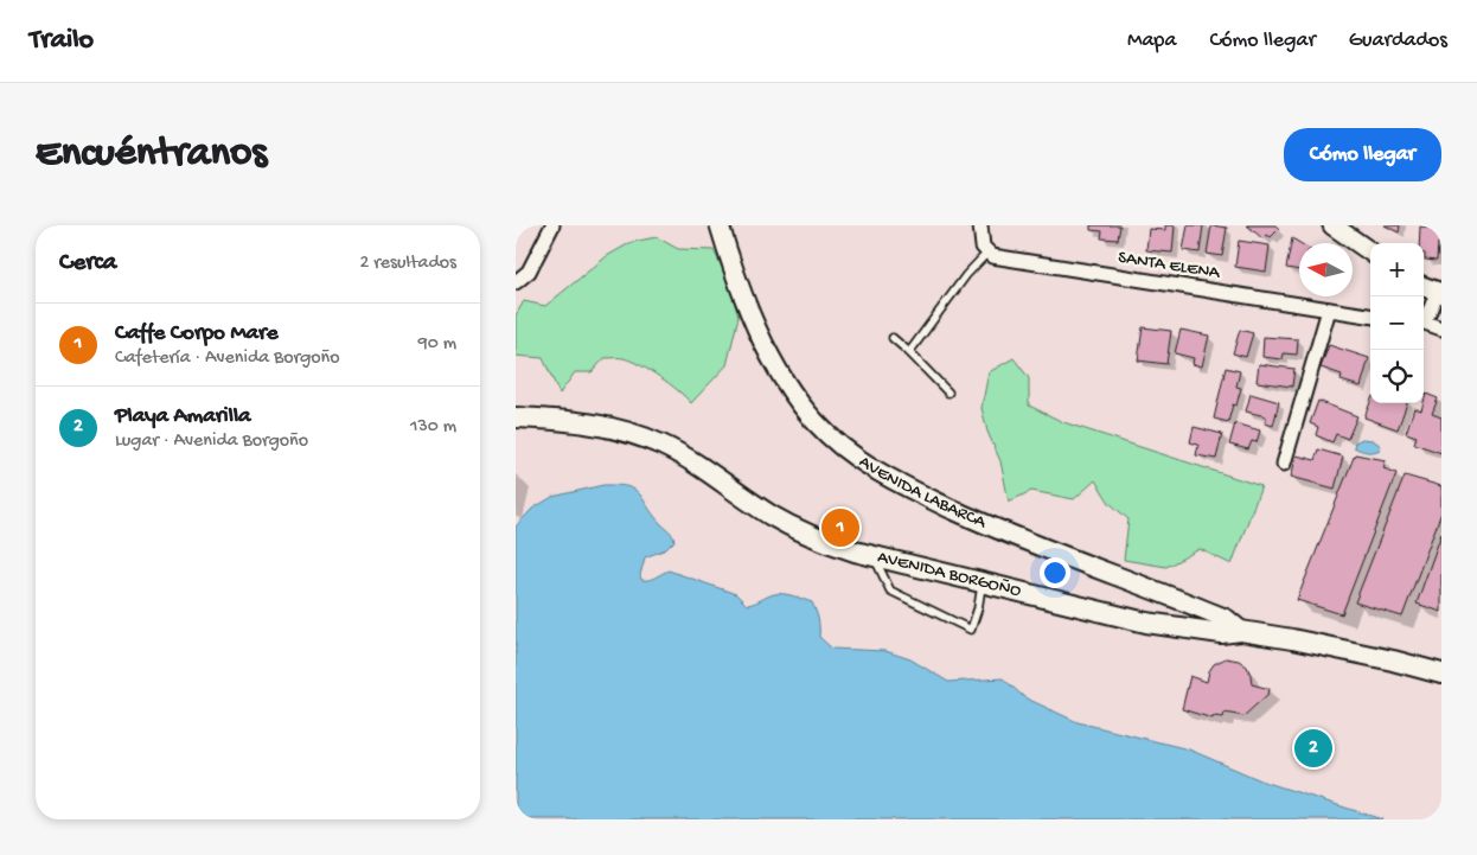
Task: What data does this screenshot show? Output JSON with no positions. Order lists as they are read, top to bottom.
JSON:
{
  "streets": {
    "main road": ["AVENIDA BORGOÑO"],
    "street": ["SANTA ELENA", "AVENIDA LABARCA"]
  },
  "crossings": [
    ["AVENIDA LABARCA", "AVENIDA BORGOÑO"]
  ],
  "north": "left",
  "page": {
    "header": "Trailo",
    "nav": ["Mapa", "Cómo llegar", "Guardados"],
    "buttons": "Cómo llegar",
    "title": "Encuéntranos",
    "heading": ["Cerca", "2 resultados"],
    "map_buttons": ["+", "−"],
    "list": [
      {
        "mark": "1",
        "name": "Caffe Corpo Mare",
        "note": "Cafetería · Avenida Borgoño",
        "value": "90 m"
      },
      {
        "mark": "2",
        "name": "Playa Amarilla",
        "note": "Lugar · Avenida Borgoño",
        "value": "130 m"
      }
    ],
    "pins": ["1", "2"]
  }
}
